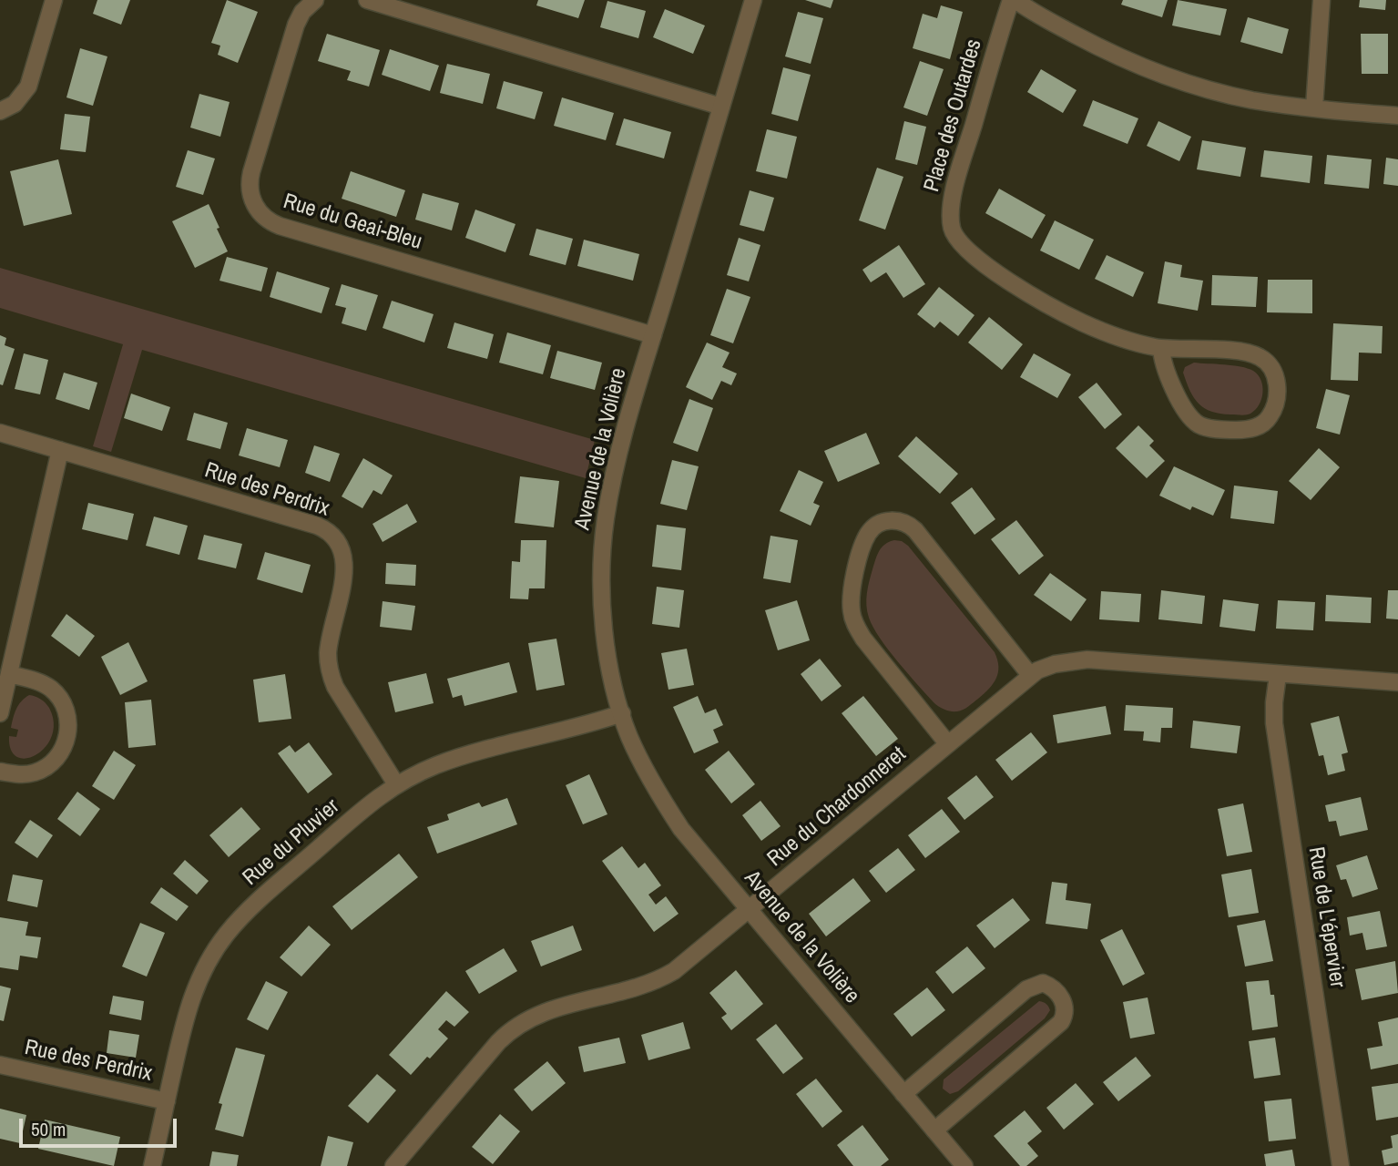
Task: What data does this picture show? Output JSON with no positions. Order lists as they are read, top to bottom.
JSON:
{
  "streets": {
    "street": [
      "Place des Outardes",
      "Rue du Geai-Bleu",
      "Avenue de la Volière",
      "Rue des Perdrix",
      "Rue du Chardonneret",
      "Rue du Pluvier",
      "Rue de L'épervier"
    ]
  },
  "crossings": [
    ["Rue du Geai-Bleu", "Avenue de la Volière"],
    ["Avenue de la Volière", "Rue du Chardonneret"],
    ["Avenue de la Volière", "Rue du Pluvier"],
    ["Rue des Perdrix", "Rue du Pluvier"],
    ["Rue du Chardonneret", "Rue de L'épervier"]
  ],
  "scale_bar": "50 m"
}
